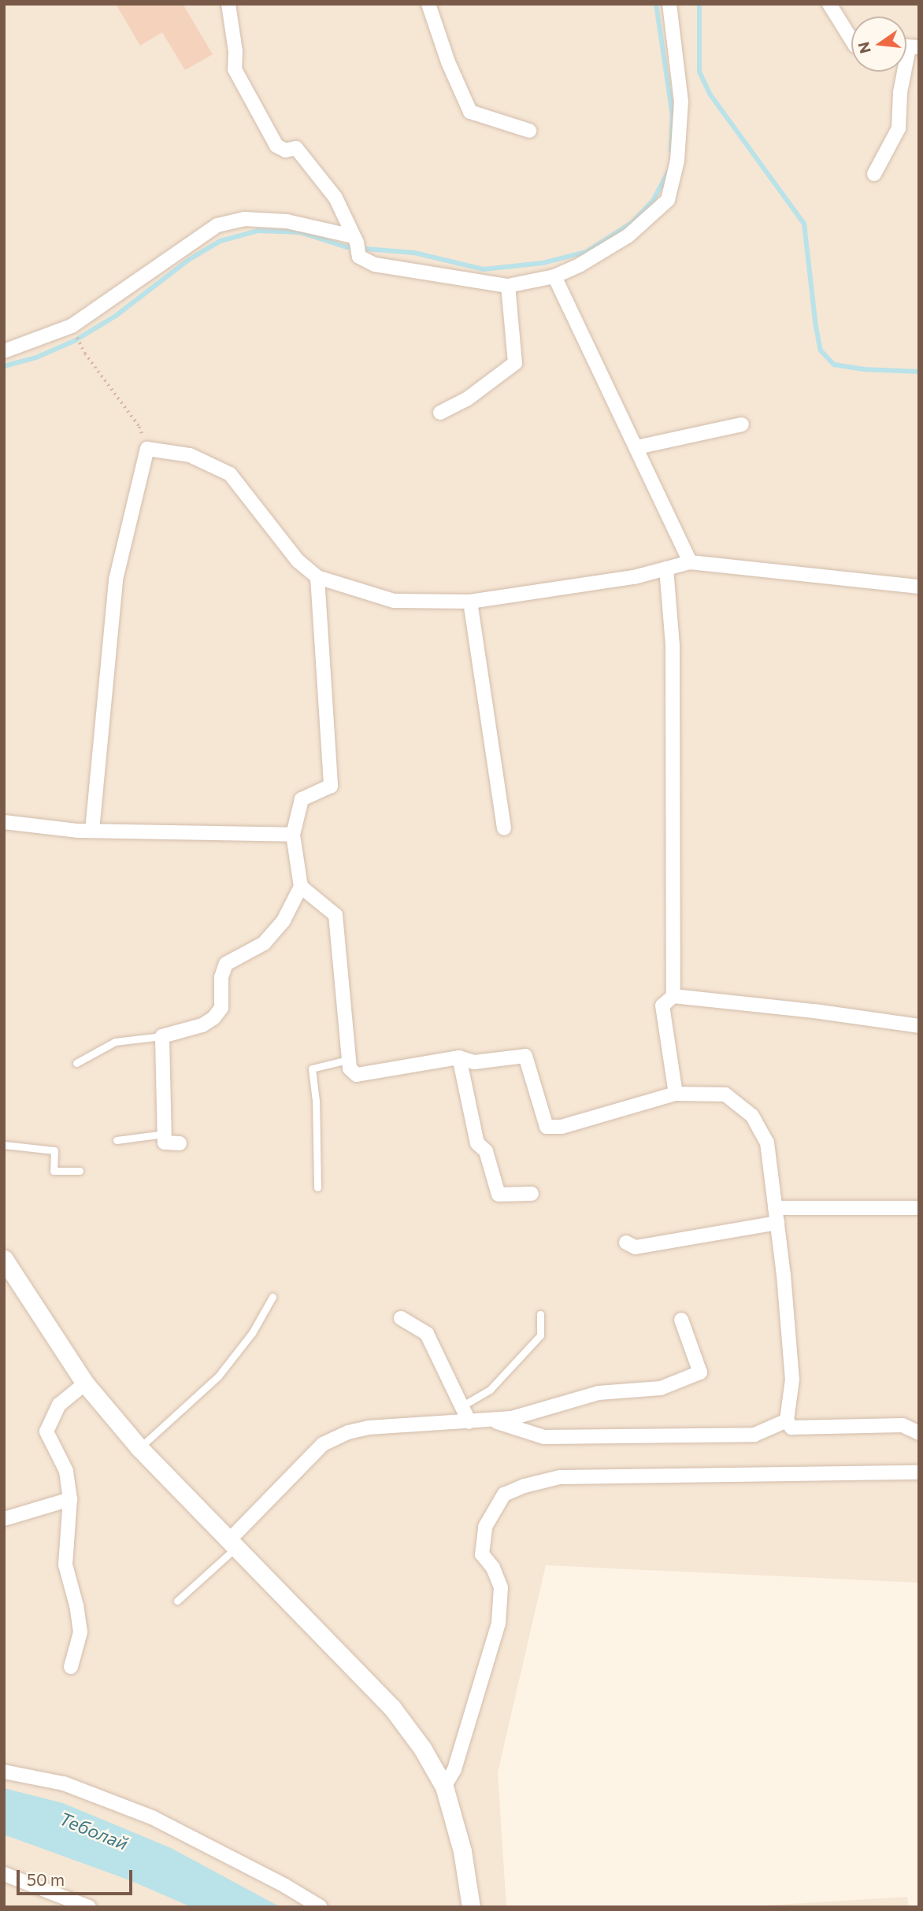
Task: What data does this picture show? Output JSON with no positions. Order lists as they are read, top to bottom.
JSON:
{
  "water": ["Теболай"],
  "scale_bar": "50 m",
  "north": "left"
}
